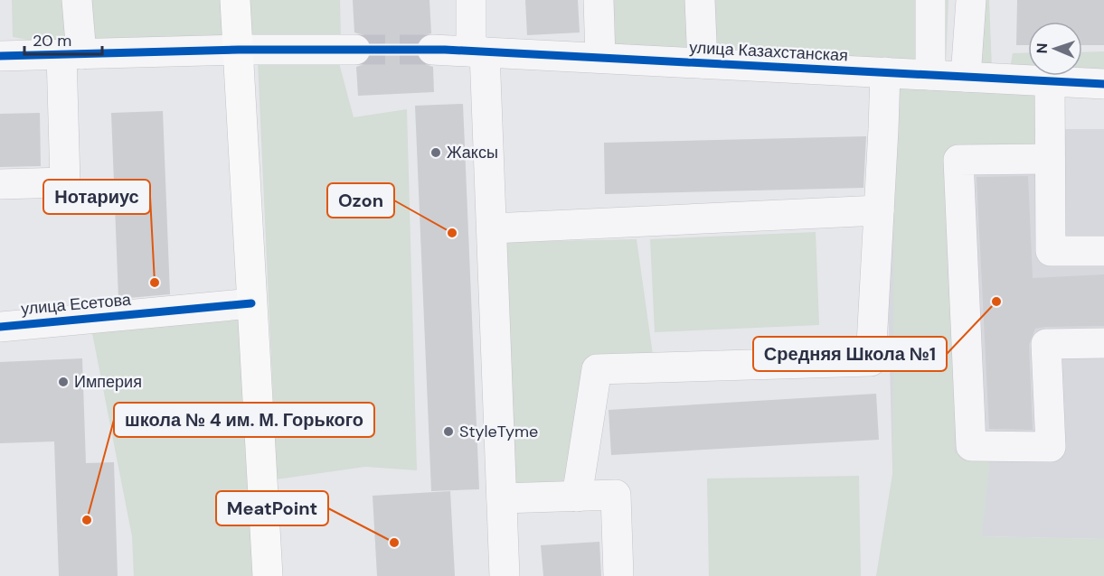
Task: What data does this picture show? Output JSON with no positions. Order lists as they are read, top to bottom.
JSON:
{
  "streets": {
    "street": ["улица Казахстанская", "улица Есетова"]
  },
  "places": [
    "Жаксы",
    "Ozon",
    "Нотариус",
    "Средняя Школа №1",
    "Империя",
    "StyleTyme",
    "школа № 4 им. М. Горького",
    "MeatPoint"
  ],
  "scale_bar": "20 m",
  "north": "left"
}
